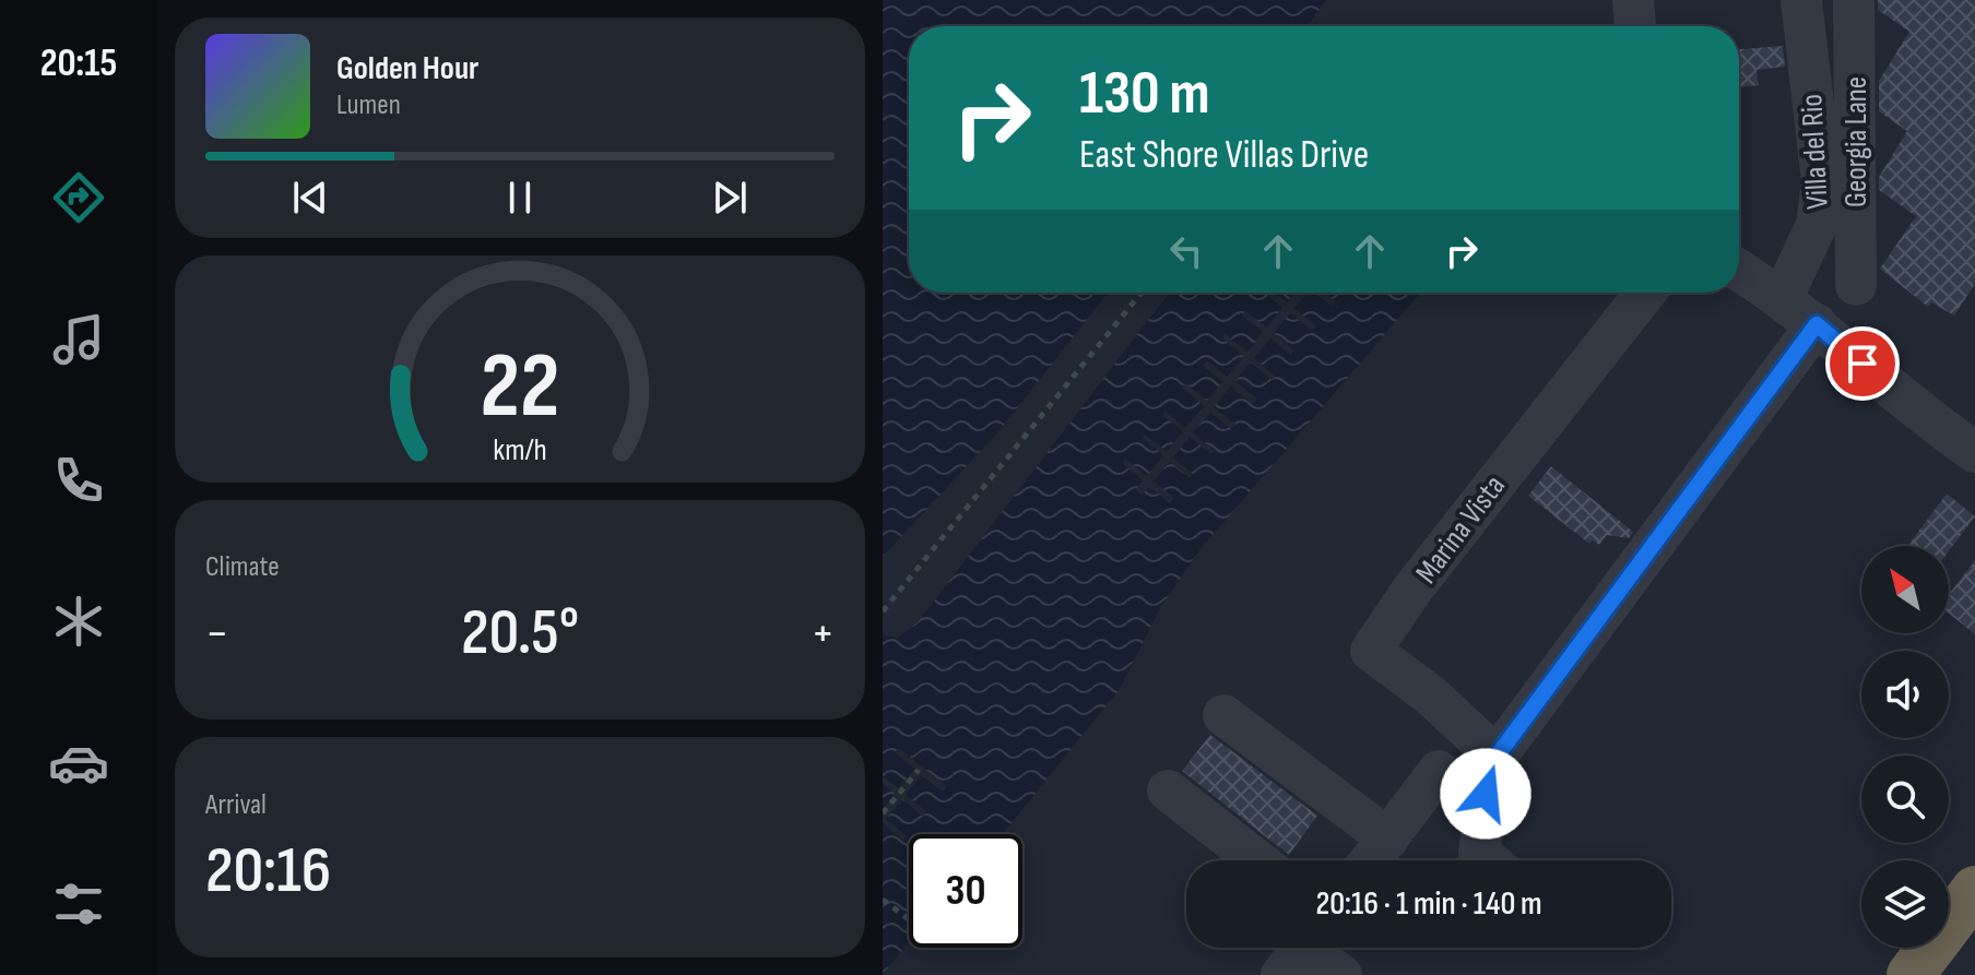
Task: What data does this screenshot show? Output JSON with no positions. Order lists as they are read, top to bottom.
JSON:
{
  "streets": {
    "street": ["Georgia Lane", "Villa del Rio", "Marina Vista"]
  },
  "north": "top left",
  "page": {
    "tabs": "20:15",
    "turn": ["130 m", "East Shore Villas Drive"],
    "song": ["Golden Hour", "Lumen"],
    "tile": [
      "Climate",
      ["Arrival", "20:16"]
    ],
    "heat": ["−", "20.5°", "+"],
    "limit": "30",
    "trip": "20:16 · 1 min · 140 m",
    "gauge": ["22", "km/h"]
  }
}
